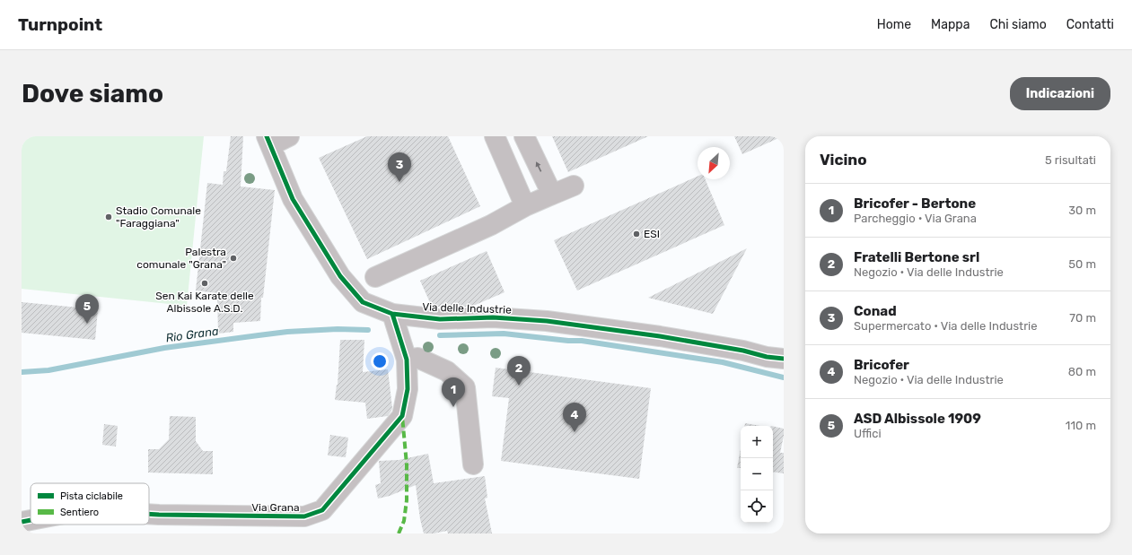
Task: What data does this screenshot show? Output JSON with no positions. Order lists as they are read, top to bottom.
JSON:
{
  "streets": {
    "street": ["Via delle Industrie", "Via Grana"]
  },
  "crossings": [
    ["Via delle Industrie", "Via Grana"]
  ],
  "water": ["Rio Grana"],
  "places": [
    "Stadio Comunale \"Faraggiana\"",
    "ESI",
    "Palestra comunale \"Grana\"",
    "Sen Kai Karate delle Albissole A.S.D."
  ],
  "legend": ["Pista ciclabile", "Sentiero"],
  "north": "bottom left",
  "page": {
    "header": "Turnpoint",
    "nav": [
      "Home",
      "Mappa",
      "Chi siamo",
      "Contatti"
    ],
    "buttons": "Indicazioni",
    "title": "Dove siamo",
    "heading": ["Vicino", "5 risultati"],
    "pins": [
      "3",
      "5",
      "2",
      "1",
      "4"
    ],
    "list": [
      {
        "mark": "1",
        "name": "Bricofer - Bertone",
        "note": "Parcheggio · Via Grana",
        "value": "30 m"
      },
      {
        "mark": "2",
        "name": "Fratelli Bertone srl",
        "note": "Negozio · Via delle Industrie",
        "value": "50 m"
      },
      {
        "mark": "3",
        "name": "Conad",
        "note": "Supermercato · Via delle Industrie",
        "value": "70 m"
      },
      {
        "mark": "4",
        "name": "Bricofer",
        "note": "Negozio · Via delle Industrie",
        "value": "80 m"
      },
      {
        "mark": "5",
        "name": "ASD Albissole 1909",
        "note": "Uffici",
        "value": "110 m"
      }
    ],
    "map_buttons": ["+", "−"]
  }
}
